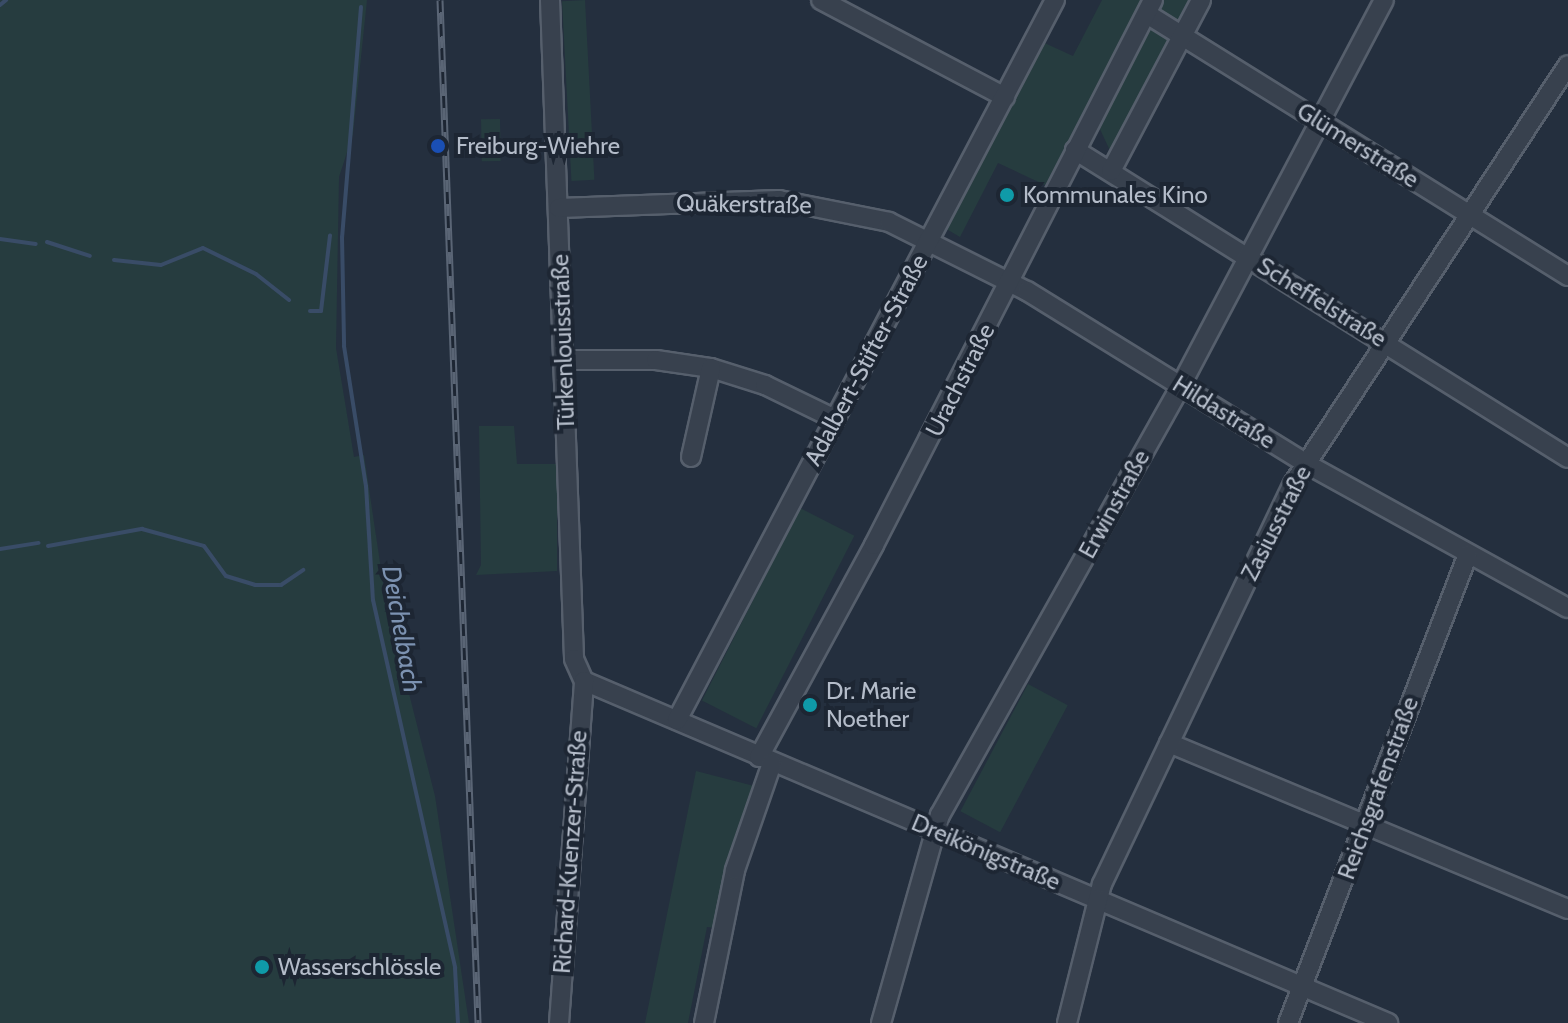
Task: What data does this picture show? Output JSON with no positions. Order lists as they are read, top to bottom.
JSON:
{
  "streets": {
    "street": [
      "Glümerstraße",
      "Quäkerstraße",
      "Scheffelstraße",
      "Türkenlouisstraße",
      "Adalbert-Stifter-Straße",
      "Urachstraße",
      "Hildastraße",
      "Erwinstraße",
      "Zasiusstraße",
      "Reichsgrafenstraße",
      "Richard-Kuenzer-Straße",
      "Dreikönigstraße"
    ]
  },
  "crossings": [
    ["Glümerstraße", "Urachstraße"],
    ["Glümerstraße", "Erwinstraße"],
    ["Glümerstraße", "Zasiusstraße"],
    ["Quäkerstraße", "Türkenlouisstraße"],
    ["Quäkerstraße", "Adalbert-Stifter-Straße"],
    ["Quäkerstraße", "Urachstraße"],
    ["Quäkerstraße", "Hildastraße"],
    ["Scheffelstraße", "Urachstraße"],
    ["Scheffelstraße", "Erwinstraße"],
    ["Scheffelstraße", "Zasiusstraße"],
    ["Türkenlouisstraße", "Richard-Kuenzer-Straße"],
    ["Türkenlouisstraße", "Dreikönigstraße"],
    ["Adalbert-Stifter-Straße", "Dreikönigstraße"],
    ["Urachstraße", "Hildastraße"],
    ["Urachstraße", "Dreikönigstraße"],
    ["Hildastraße", "Erwinstraße"],
    ["Hildastraße", "Zasiusstraße"],
    ["Hildastraße", "Reichsgrafenstraße"],
    ["Erwinstraße", "Dreikönigstraße"],
    ["Zasiusstraße", "Dreikönigstraße"],
    ["Reichsgrafenstraße", "Dreikönigstraße"],
    ["Richard-Kuenzer-Straße", "Dreikönigstraße"]
  ],
  "water": ["Deichelbach"],
  "places": [
    "Freiburg-Wiehre",
    "Kommunales Kino",
    "Dr. Marie Noether",
    "Wasserschlössle"
  ]
}
